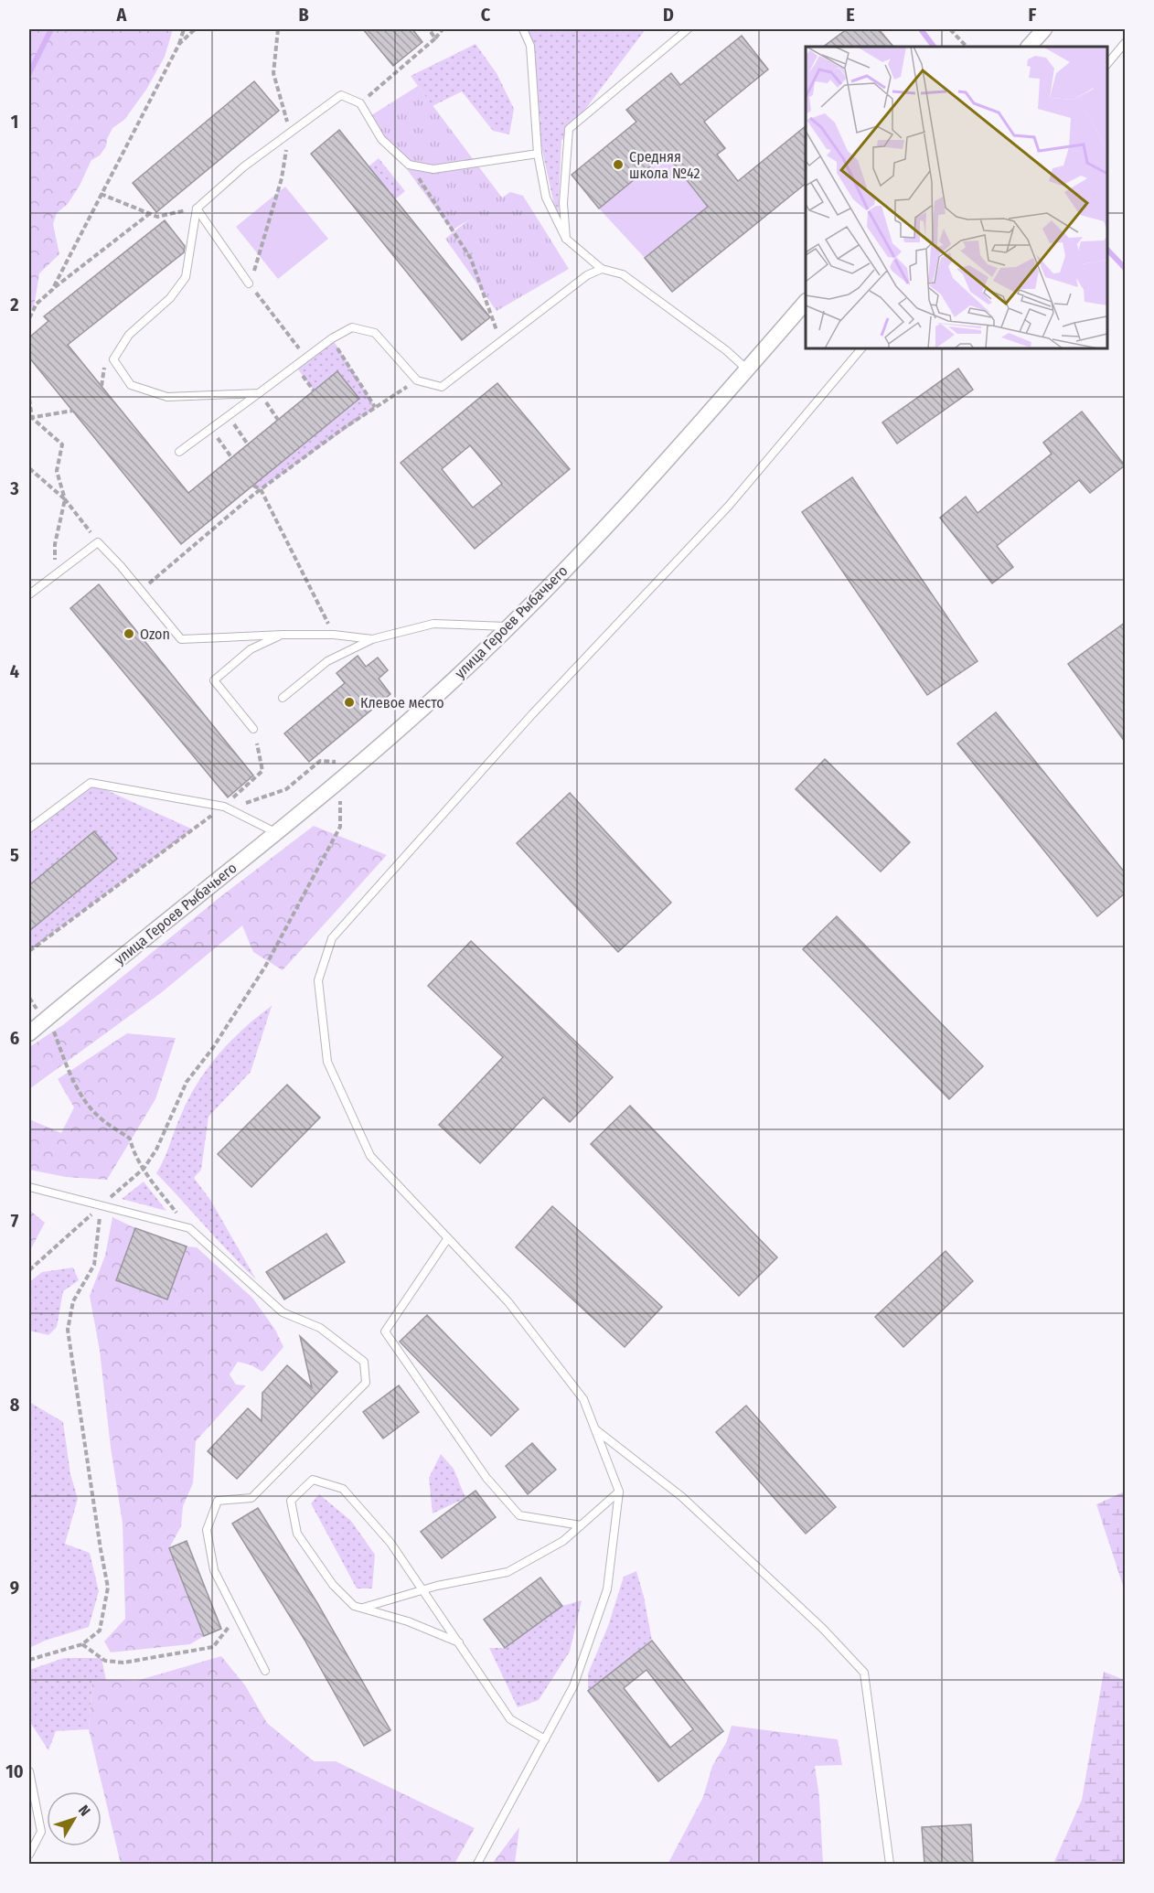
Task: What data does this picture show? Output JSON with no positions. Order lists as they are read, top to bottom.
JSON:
{
  "streets": {
    "street": ["улица Героев Рыбачьего"]
  },
  "places": ["Средняя школа №42", "Ozon", "Клевое место"],
  "north": "top right",
  "grid": {
    "columns": [
      "A",
      "B",
      "C",
      "D",
      "E",
      "F"
    ],
    "rows": [
      "1",
      "2",
      "3",
      "4",
      "5",
      "6",
      "7",
      "8",
      "9",
      "10"
    ]
  }
}
